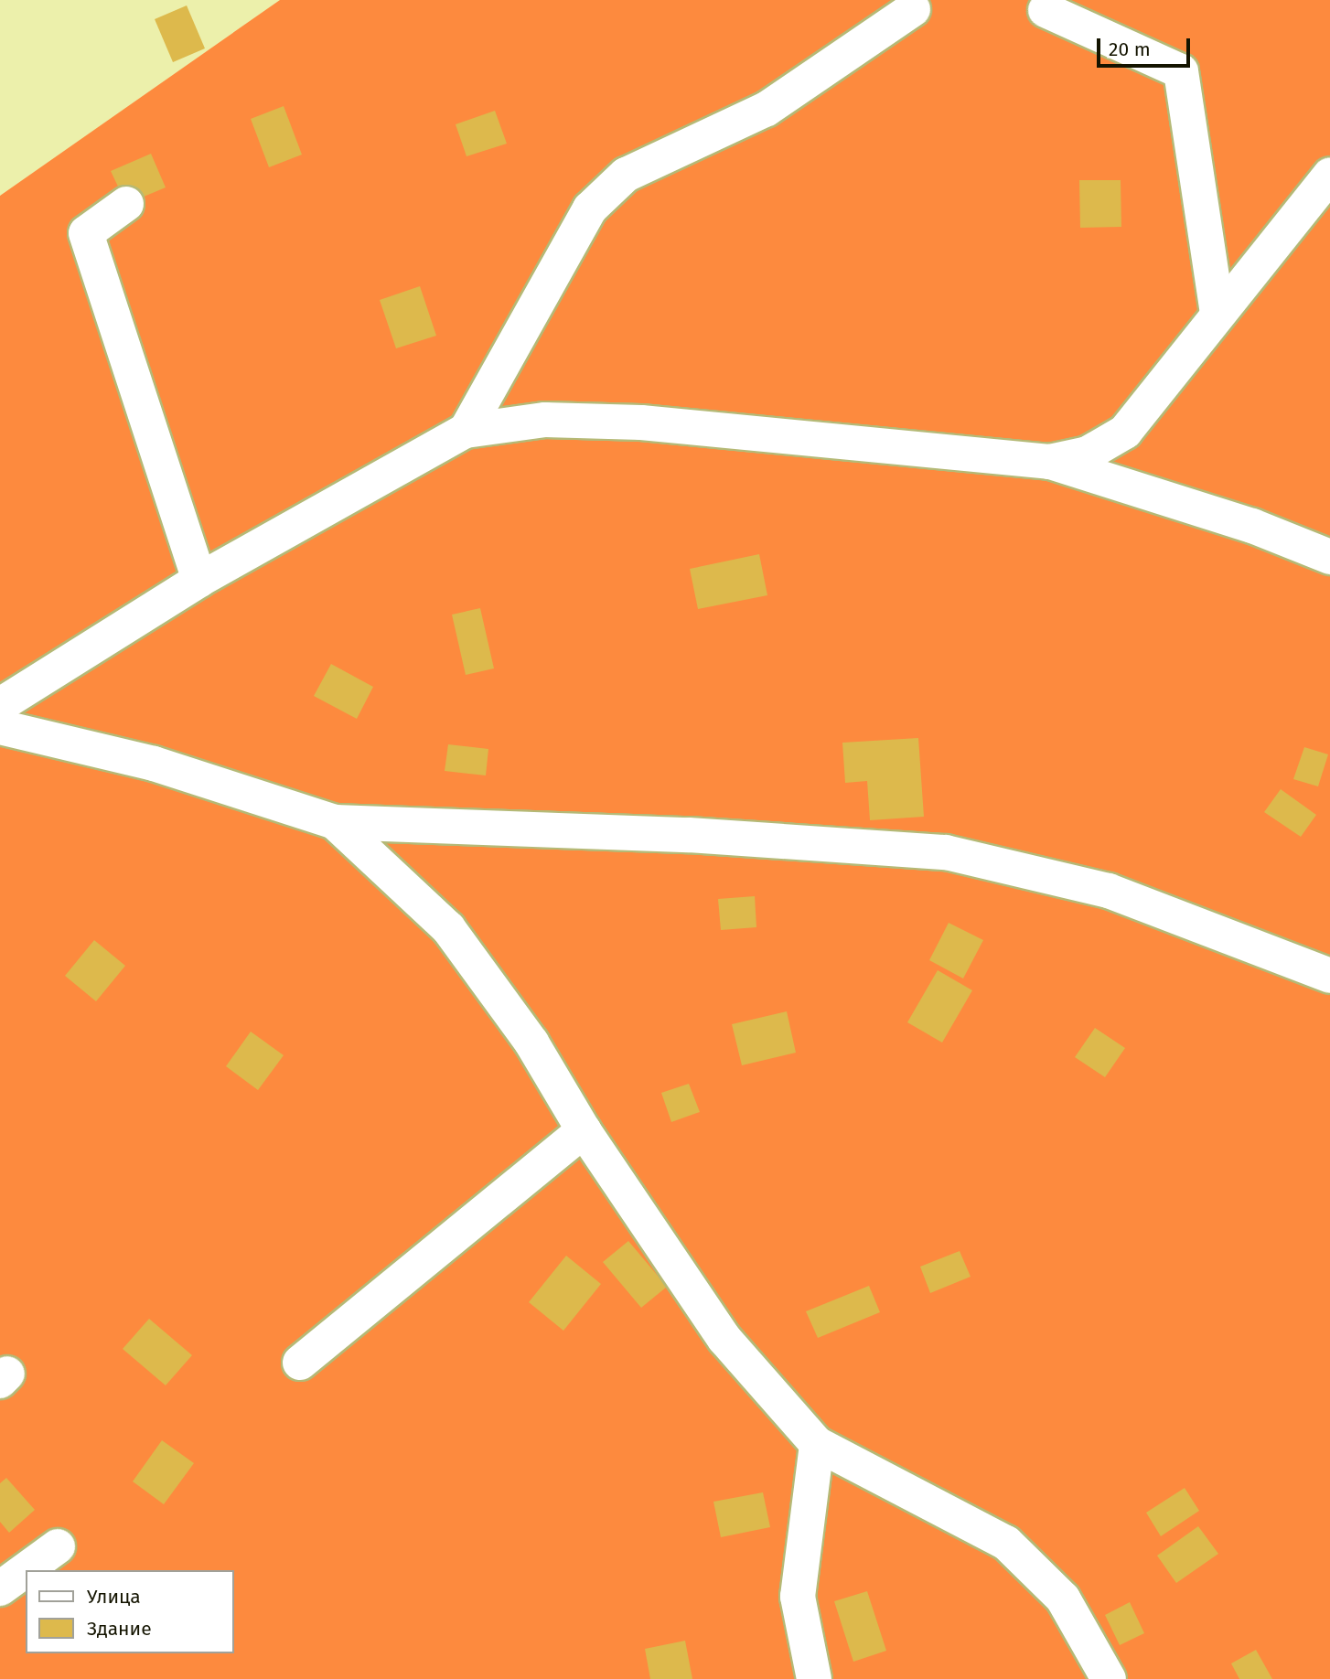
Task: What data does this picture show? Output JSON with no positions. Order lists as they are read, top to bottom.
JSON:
{
  "legend": ["Улица", "Здание"],
  "scale_bar": "20 m"
}
